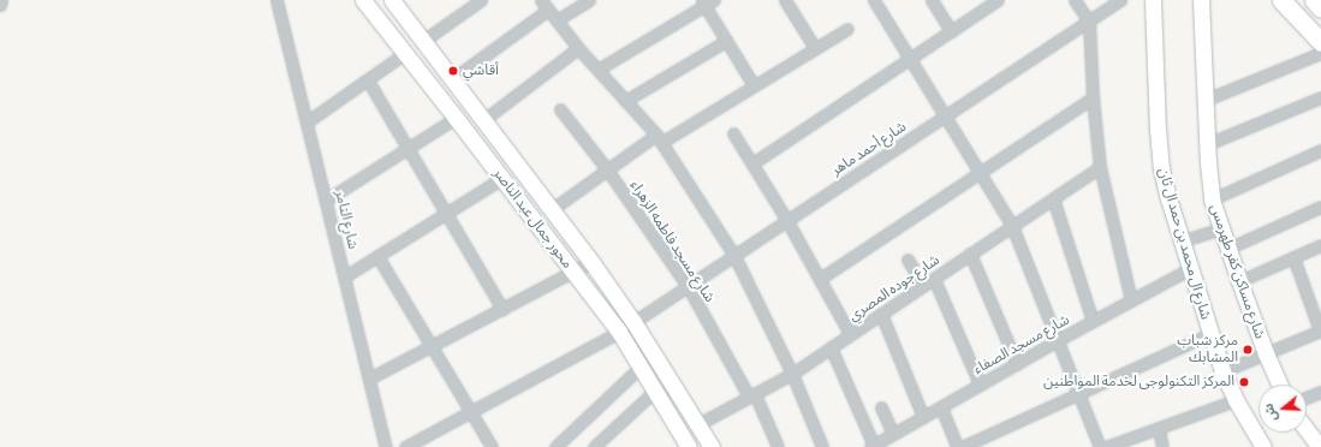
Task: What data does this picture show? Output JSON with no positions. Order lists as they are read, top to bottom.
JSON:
{
  "streets": {
    "street": [
      "شارع أحمد ماهر",
      "محور جمال عبد الناصر",
      "شارع التامر",
      "شارع مسجد فاطمه الزهراء",
      "شارع ال محمد بن حمد ال ثان",
      "شارع مساكن كفر طهرمس",
      "شارع جوده المصري",
      "شارع مسجد الصفاء"
    ]
  },
  "crossings": [
    ["شارع أحمد ماهر", "محور جمال عبد الناصر"],
    ["شارع أحمد ماهر", "شارع مسجد فاطمه الزهراء"],
    ["محور جمال عبد الناصر", "شارع جوده المصري"],
    ["شارع مسجد فاطمه الزهراء", "شارع جوده المصري"],
    ["شارع ال محمد بن حمد ال ثان", "شارع مسجد الصفاء"]
  ],
  "places": ["أقاشي", "مركز شباب المشابك", "المركز التكنولوجى لخدمة المواطنين"],
  "north": "left"
}
